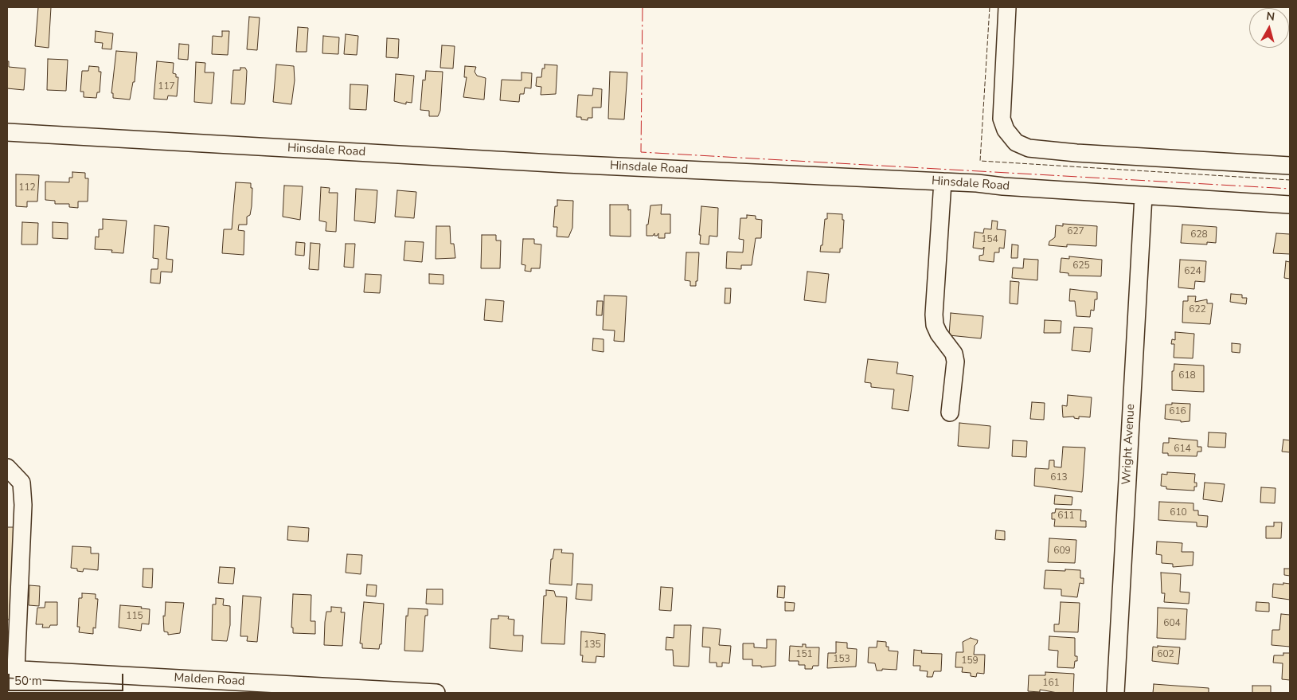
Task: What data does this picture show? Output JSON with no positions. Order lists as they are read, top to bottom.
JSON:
{
  "streets": {
    "street": ["Hinsdale Road", "Wright Avenue", "Malden Road"]
  },
  "crossings": [
    ["Hinsdale Road", "Wright Avenue"]
  ],
  "house_numbers": [
    "117",
    "112",
    "627",
    "628",
    "154",
    "625",
    "624",
    "622",
    "618",
    "616",
    "614",
    "613",
    "610",
    "611",
    "609",
    "115",
    "604",
    "135",
    "151",
    "602",
    "153",
    "159",
    "161"
  ],
  "scale_bar": "50 m",
  "north": "top"
}
